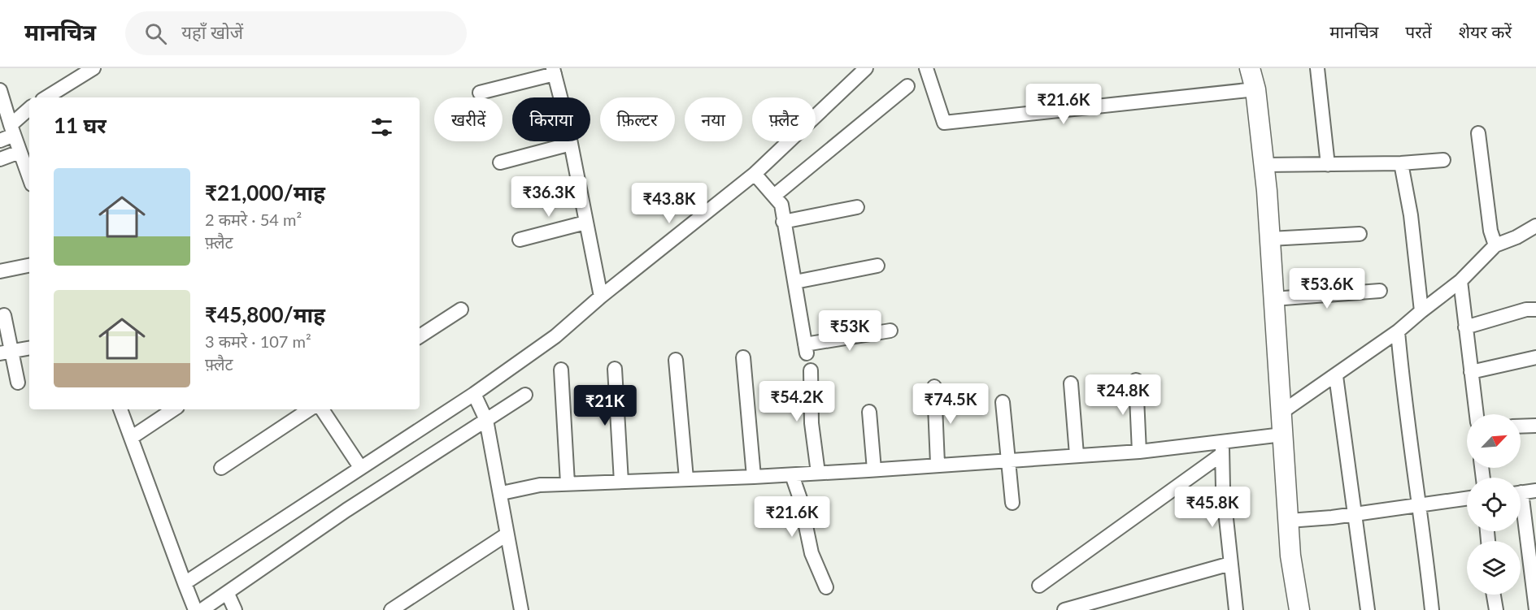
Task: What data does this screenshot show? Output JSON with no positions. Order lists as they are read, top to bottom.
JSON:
{
  "north": "top right",
  "page": {
    "header": "मानचित्र",
    "search": "यहाँ खोजें",
    "nav": ["मानचित्र", "परतें", "शेयर करें"],
    "price": [
      "₹21.6K",
      "₹36.3K",
      "₹43.8K",
      "₹53.6K",
      "₹53K",
      "₹24.8K",
      "₹54.2K",
      "₹74.5K",
      "₹21K",
      "₹45.8K",
      "₹21.6K"
    ],
    "chip": [
      "खरीदें",
      "किराया",
      "फ़िल्टर",
      "नया",
      "फ़्लैट"
    ],
    "heading": "11 घर",
    "list": [
      {
        "name": "₹21,000/माह",
        "note": "2 कमरे · 54 m² · फ़्लैट"
      },
      {
        "name": "₹45,800/माह",
        "note": "3 कमरे · 107 m² · फ़्लैट"
      }
    ]
  }
}
